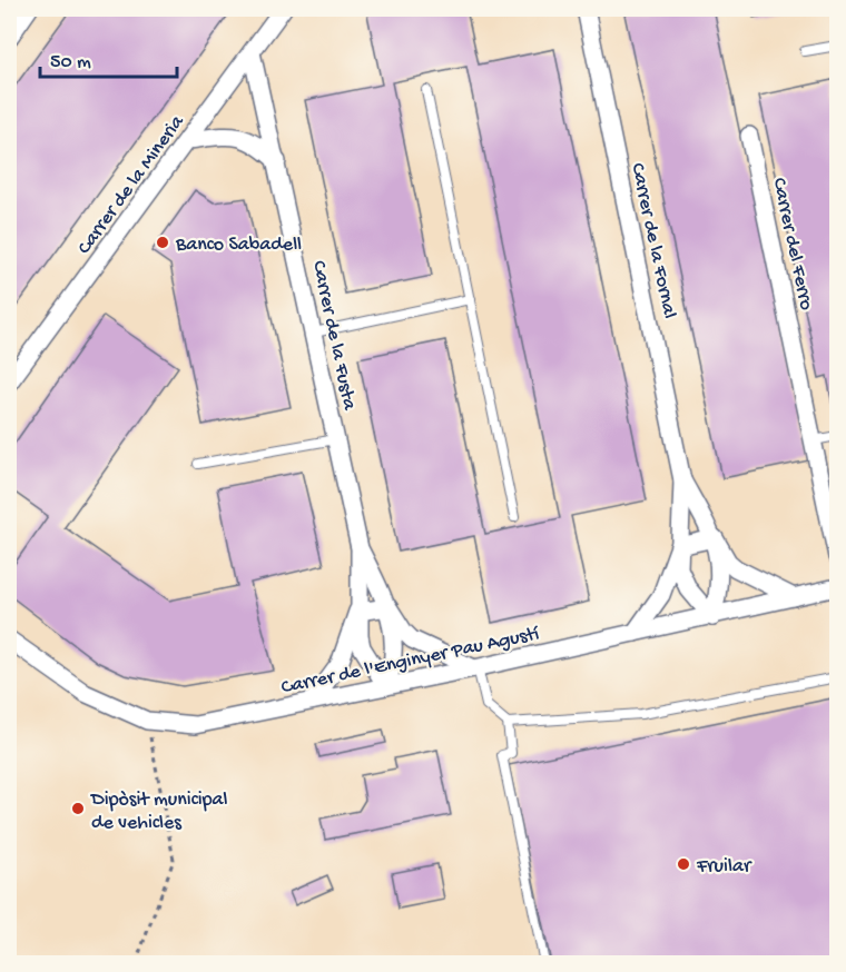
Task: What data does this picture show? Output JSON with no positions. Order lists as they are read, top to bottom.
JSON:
{
  "streets": {
    "street": [
      "Carrer de la Mineria",
      "Carrer de la Fornal",
      "Carrer del Ferro",
      "Carrer de la Fusta",
      "Carrer de l'Enginyer Pau Agustí"
    ]
  },
  "crossings": [
    ["Carrer de la Mineria", "Carrer de la Fusta"],
    ["Carrer de la Fornal", "Carrer de l'Enginyer Pau Agustí"],
    ["Carrer de la Fusta", "Carrer de l'Enginyer Pau Agustí"]
  ],
  "places": ["Banco Sabadell", "Dipòsit municipal de vehicles", "Fruilar"],
  "scale_bar": "50 m"
}
